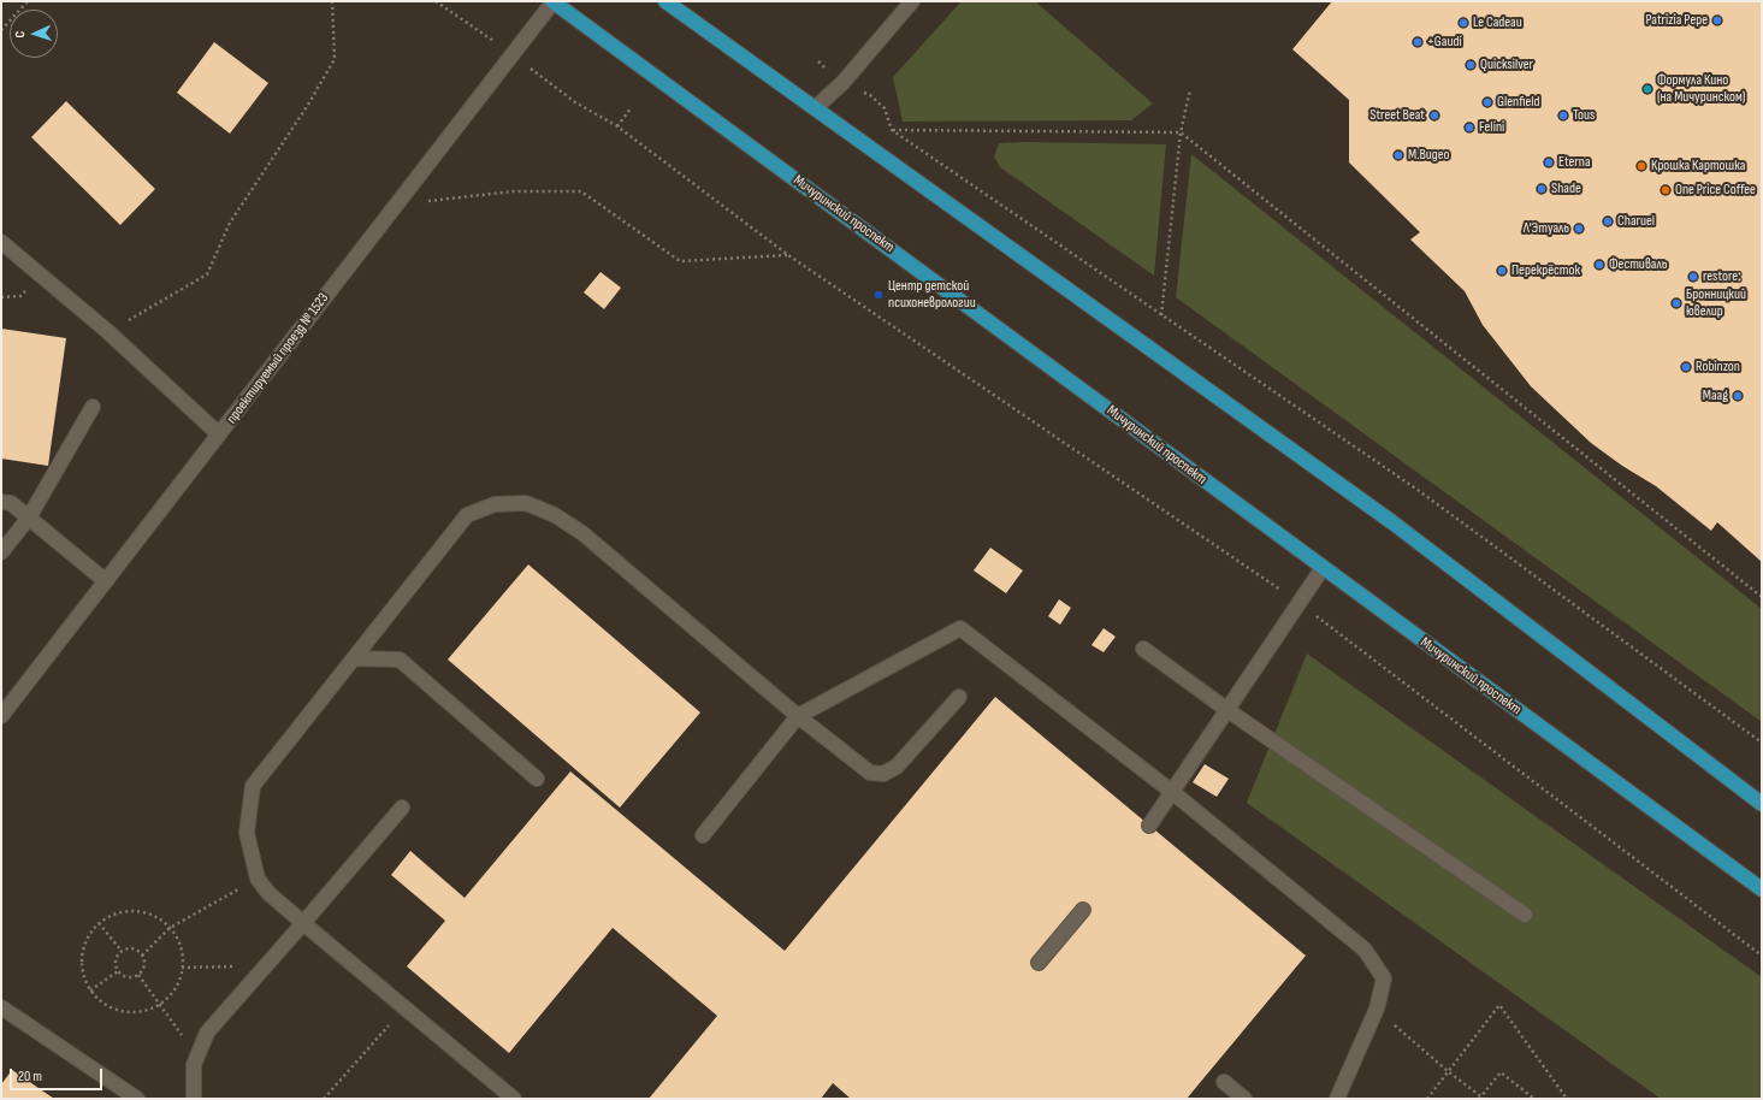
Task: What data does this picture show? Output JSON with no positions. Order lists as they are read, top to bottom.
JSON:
{
  "streets": {
    "main road": ["Мичуринский проспект"],
    "street": ["проектируемый проезд № 1523"]
  },
  "crossings": [
    ["Мичуринский проспект", "проектируемый проезд № 1523"]
  ],
  "places": [
    "Patrizia Pepe",
    "Le Cadeau",
    "+Gaudi",
    "Quicksilver",
    "Формула Кино (на Мичуринском)",
    "Glenfield",
    "Street Beat",
    "Tous",
    "Felini",
    "М.Видео",
    "Eterna",
    "Крошка Картошка",
    "Shade",
    "One Price Coffee",
    "Charuel",
    "Л'Этуаль",
    "Фестиваль",
    "Перекрёсток",
    "restore:",
    "Центр детской психоневрологии",
    "Бронницкий ювелир",
    "Robinzon",
    "Maag"
  ],
  "scale_bar": "20 m",
  "north": "left"
}
